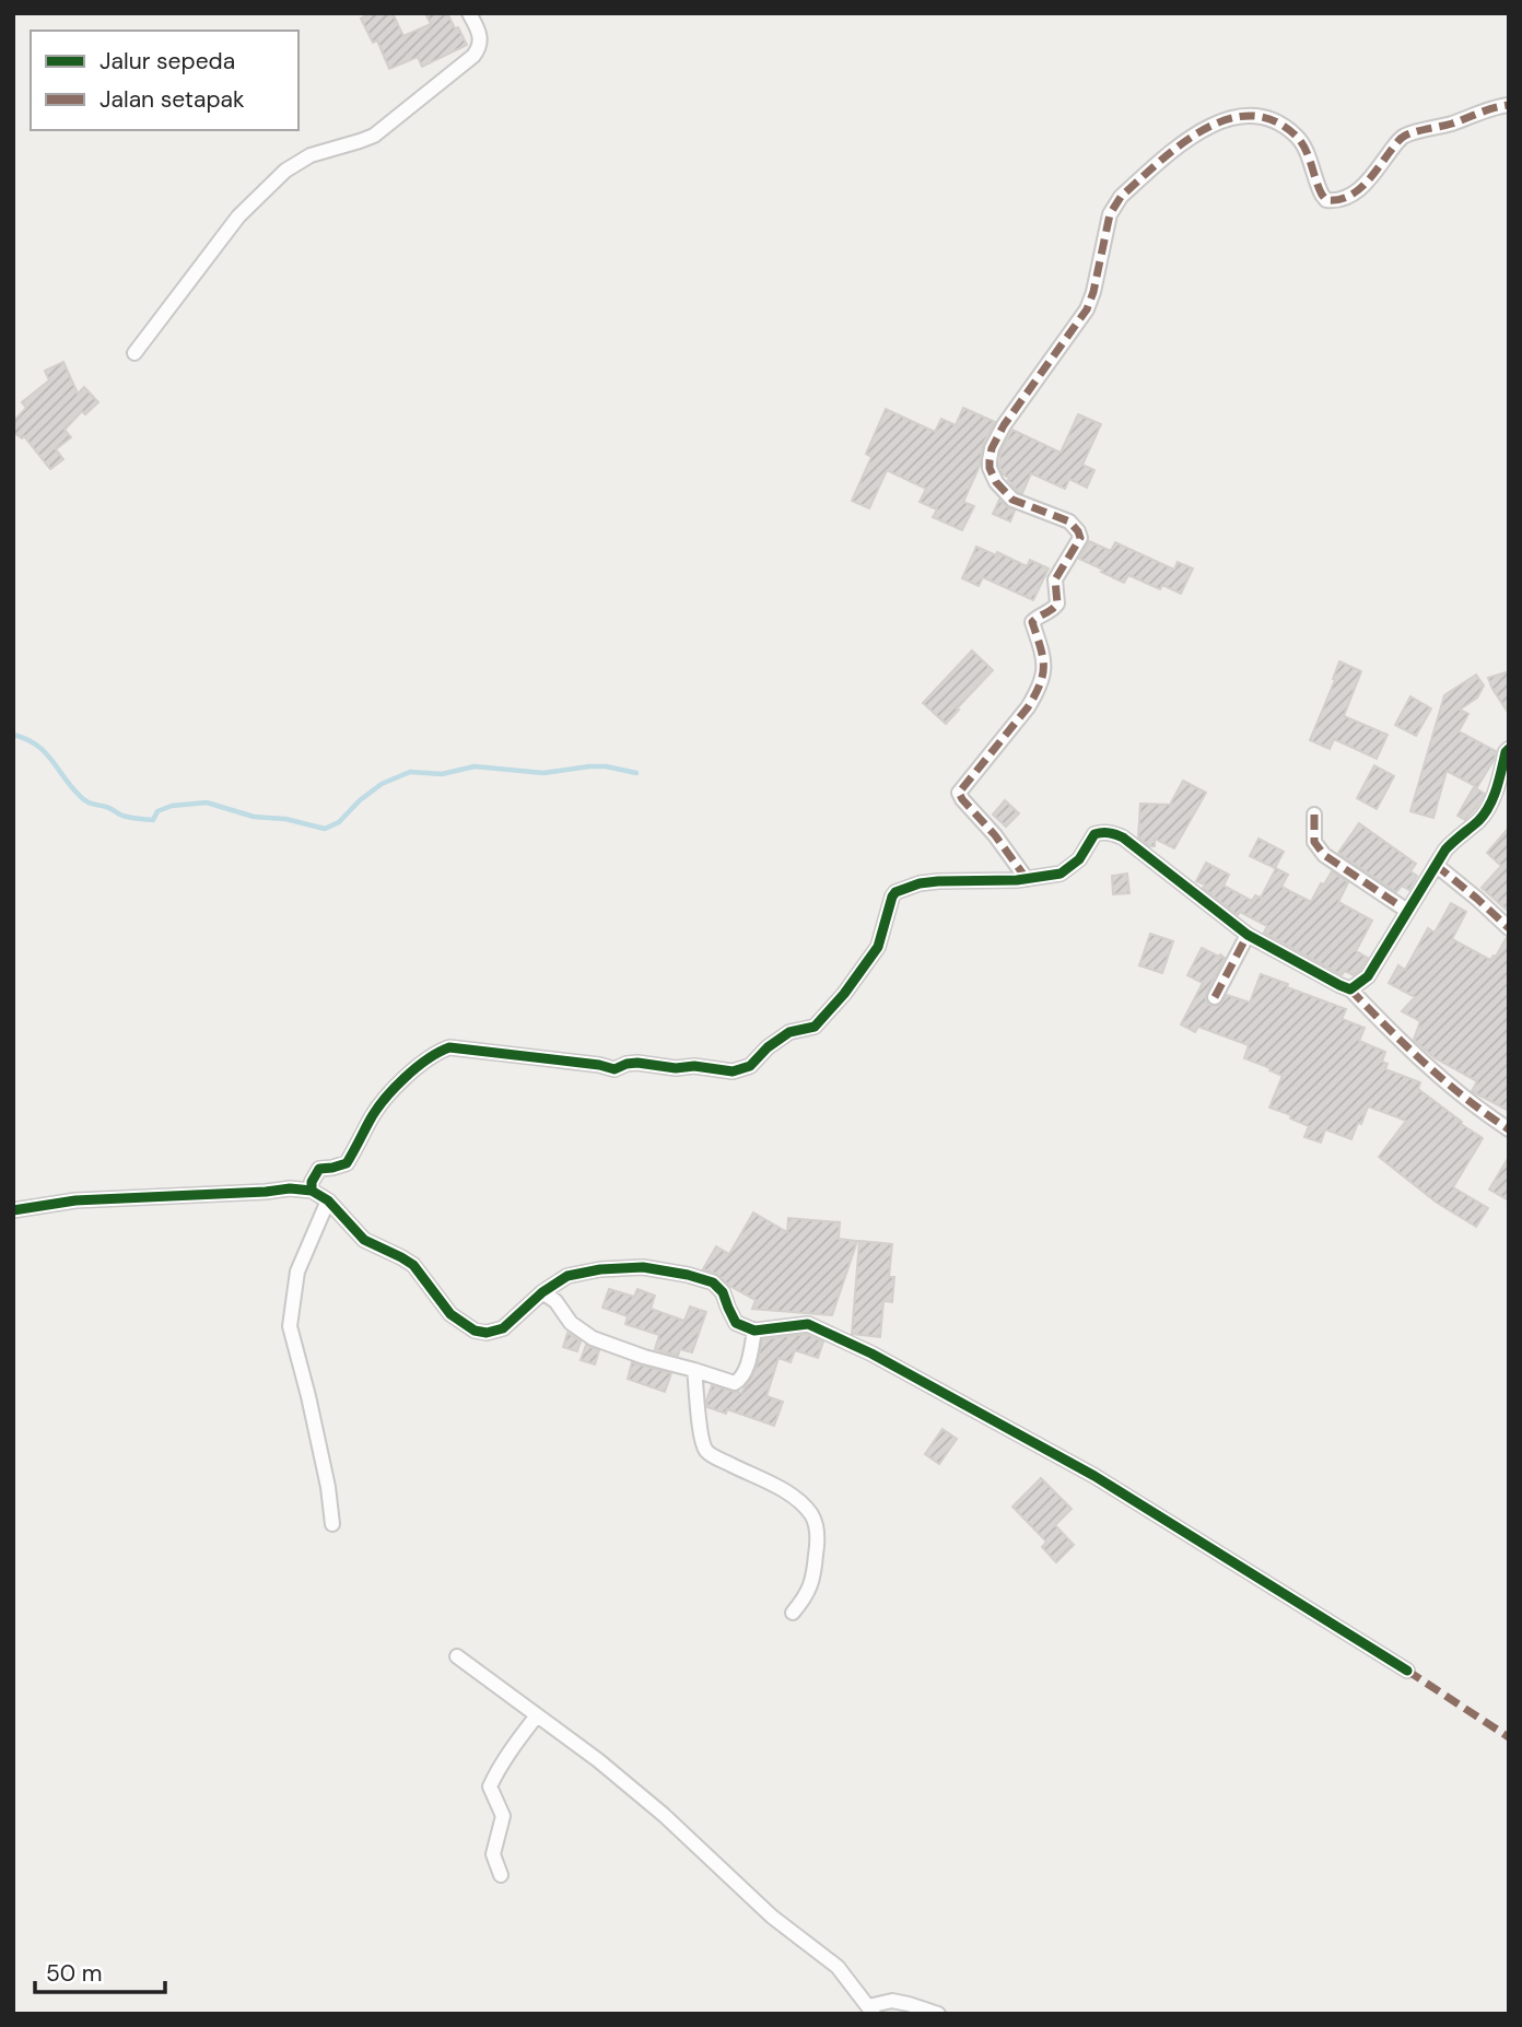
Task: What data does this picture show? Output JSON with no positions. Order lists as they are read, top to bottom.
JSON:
{
  "legend": ["Jalur sepeda", "Jalan setapak"],
  "scale_bar": "50 m"
}
